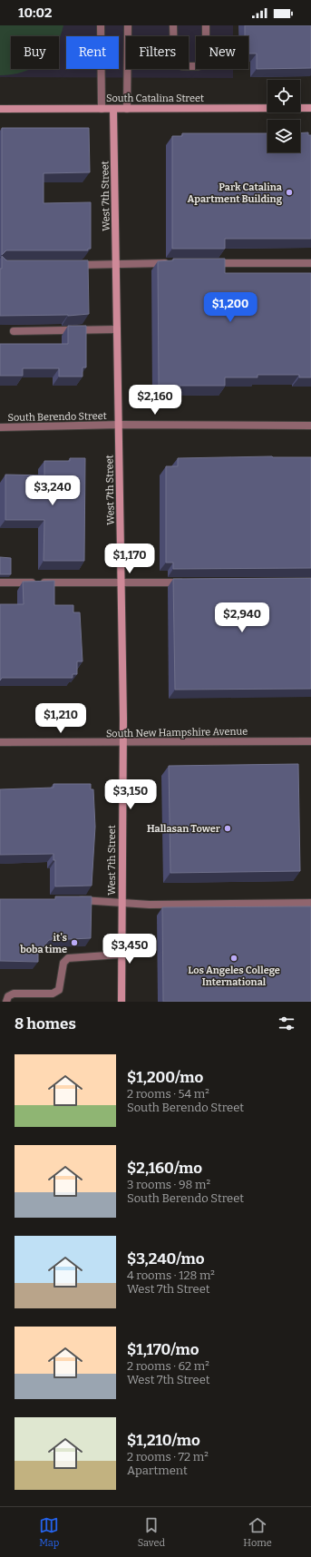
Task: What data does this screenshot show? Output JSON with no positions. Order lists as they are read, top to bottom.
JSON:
{
  "streets": {
    "street": [
      "South Catalina Street",
      "West 7th Street",
      "South Berendo Street",
      "South New Hampshire Avenue"
    ]
  },
  "crossings": [
    ["South Catalina Street", "West 7th Street"],
    ["West 7th Street", "South Berendo Street"],
    ["West 7th Street", "South New Hampshire Avenue"]
  ],
  "places": [
    "Park Catalina Apartment Building",
    "Hallasan Tower",
    "it's boba time",
    "Los Angeles College International"
  ],
  "page": {
    "status": "10:02",
    "chip": [
      "Buy",
      "Rent",
      "Filters",
      "New"
    ],
    "price": [
      "$1,200",
      "$2,160",
      "$3,240",
      "$1,170",
      "$2,940",
      "$1,210",
      "$3,150",
      "$3,450"
    ],
    "heading": "8 homes",
    "list": [
      {
        "name": "$1,200/mo",
        "note": "2 rooms · 54 m² · South Berendo Street"
      },
      {
        "name": "$2,160/mo",
        "note": "3 rooms · 98 m² · South Berendo Street"
      },
      {
        "name": "$3,240/mo",
        "note": "4 rooms · 128 m² · West 7th Street"
      },
      {
        "name": "$1,170/mo",
        "note": "2 rooms · 62 m² · West 7th Street"
      },
      {
        "name": "$1,210/mo",
        "note": "2 rooms · 72 m² · Apartment"
      }
    ],
    "tabs": ["Map", "Saved", "Home"]
  }
}
